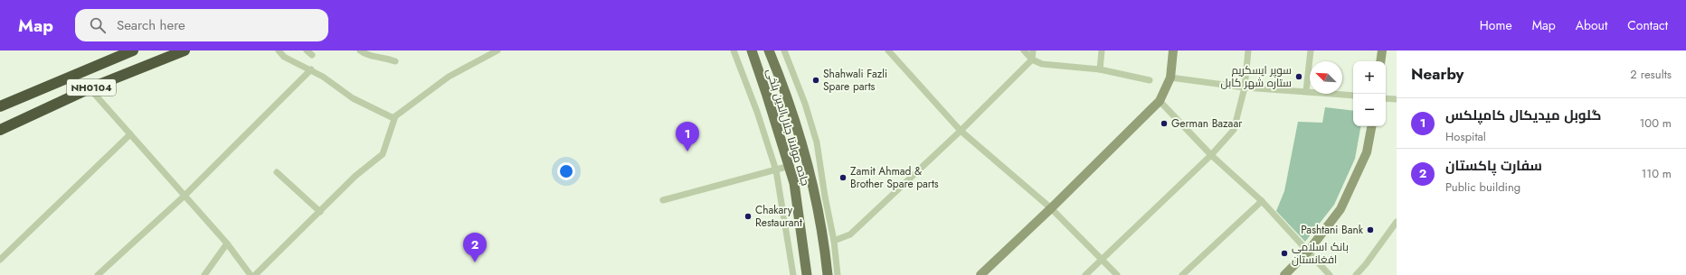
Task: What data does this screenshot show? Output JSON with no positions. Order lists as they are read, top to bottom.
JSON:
{
  "streets": {
    "highway": ["NH0104"],
    "main road": ["جاده مولانا جلال‌الدین بلخی"]
  },
  "places": [
    "سوپر ایسکریم ستاره شهر کابل",
    "Shahwali Fazli Spare parts",
    "German Bazaar",
    "Zamit Ahmad & Brother Spare parts",
    "Chakary Restaurant",
    "Pashtani Bank",
    "بانک اسلامی افغانستان"
  ],
  "north": "top left",
  "page": {
    "header": "Map",
    "search": "Search here",
    "nav": [
      "Home",
      "Map",
      "About",
      "Contact"
    ],
    "heading": ["Nearby", "2 results"],
    "map_buttons": ["+", "−"],
    "list": [
      {
        "mark": "1",
        "name": "گلوبل میدیکال کامپلکس",
        "note": "Hospital",
        "value": "100 m"
      },
      {
        "mark": "2",
        "name": "سفارت پاکستان",
        "note": "Public building",
        "value": "110 m"
      }
    ],
    "pins": ["1", "2"]
  }
}
